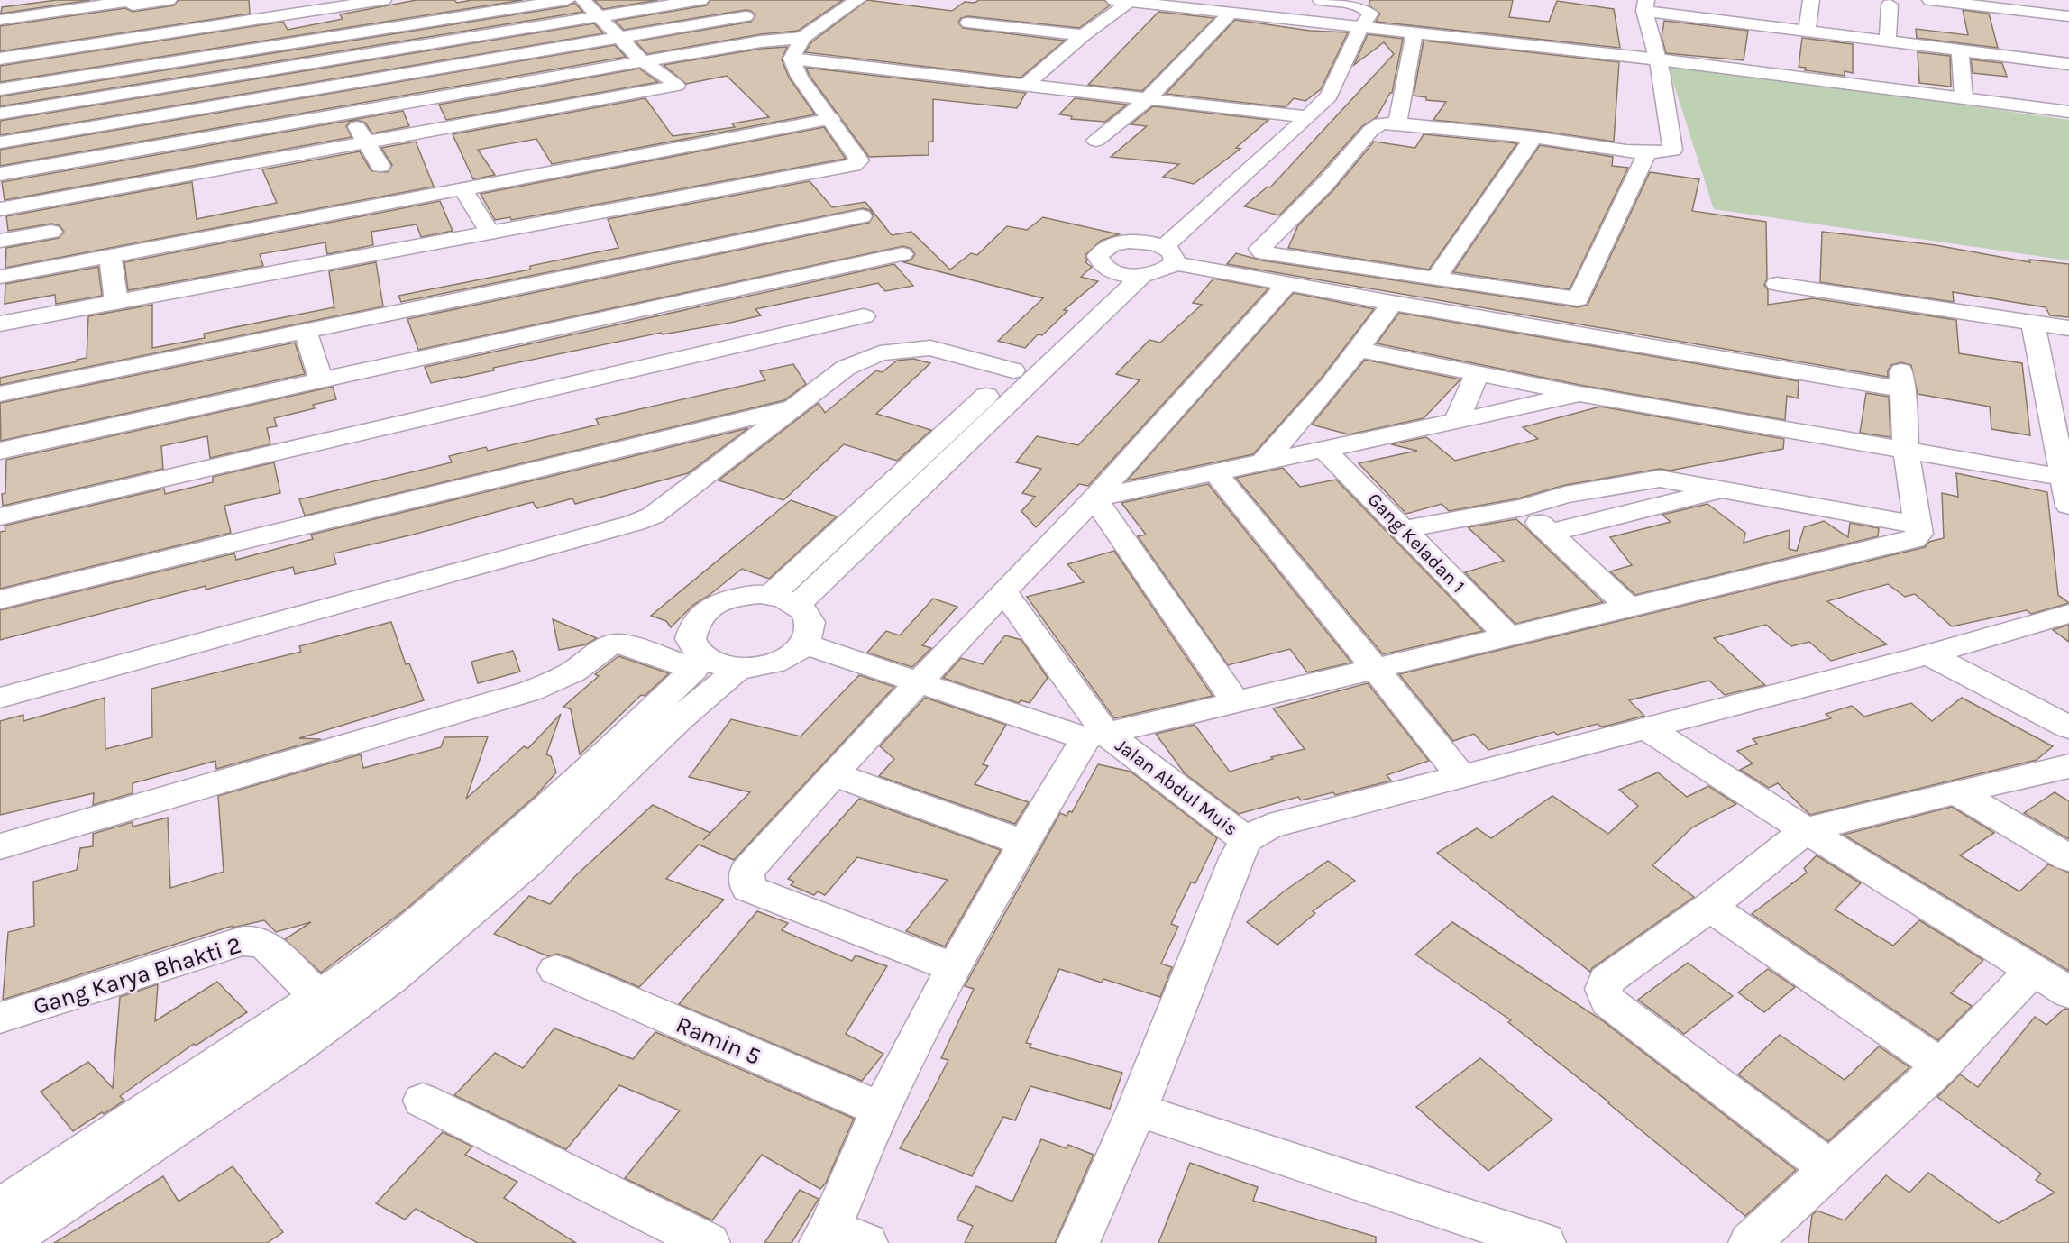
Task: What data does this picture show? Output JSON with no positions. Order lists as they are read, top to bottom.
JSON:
{
  "streets": {
    "street": [
      "Gang Keladan 1",
      "Jalan Abdul Muis",
      "Gang Karya Bhakti 2",
      "Ramin 5"
    ]
  }
}
